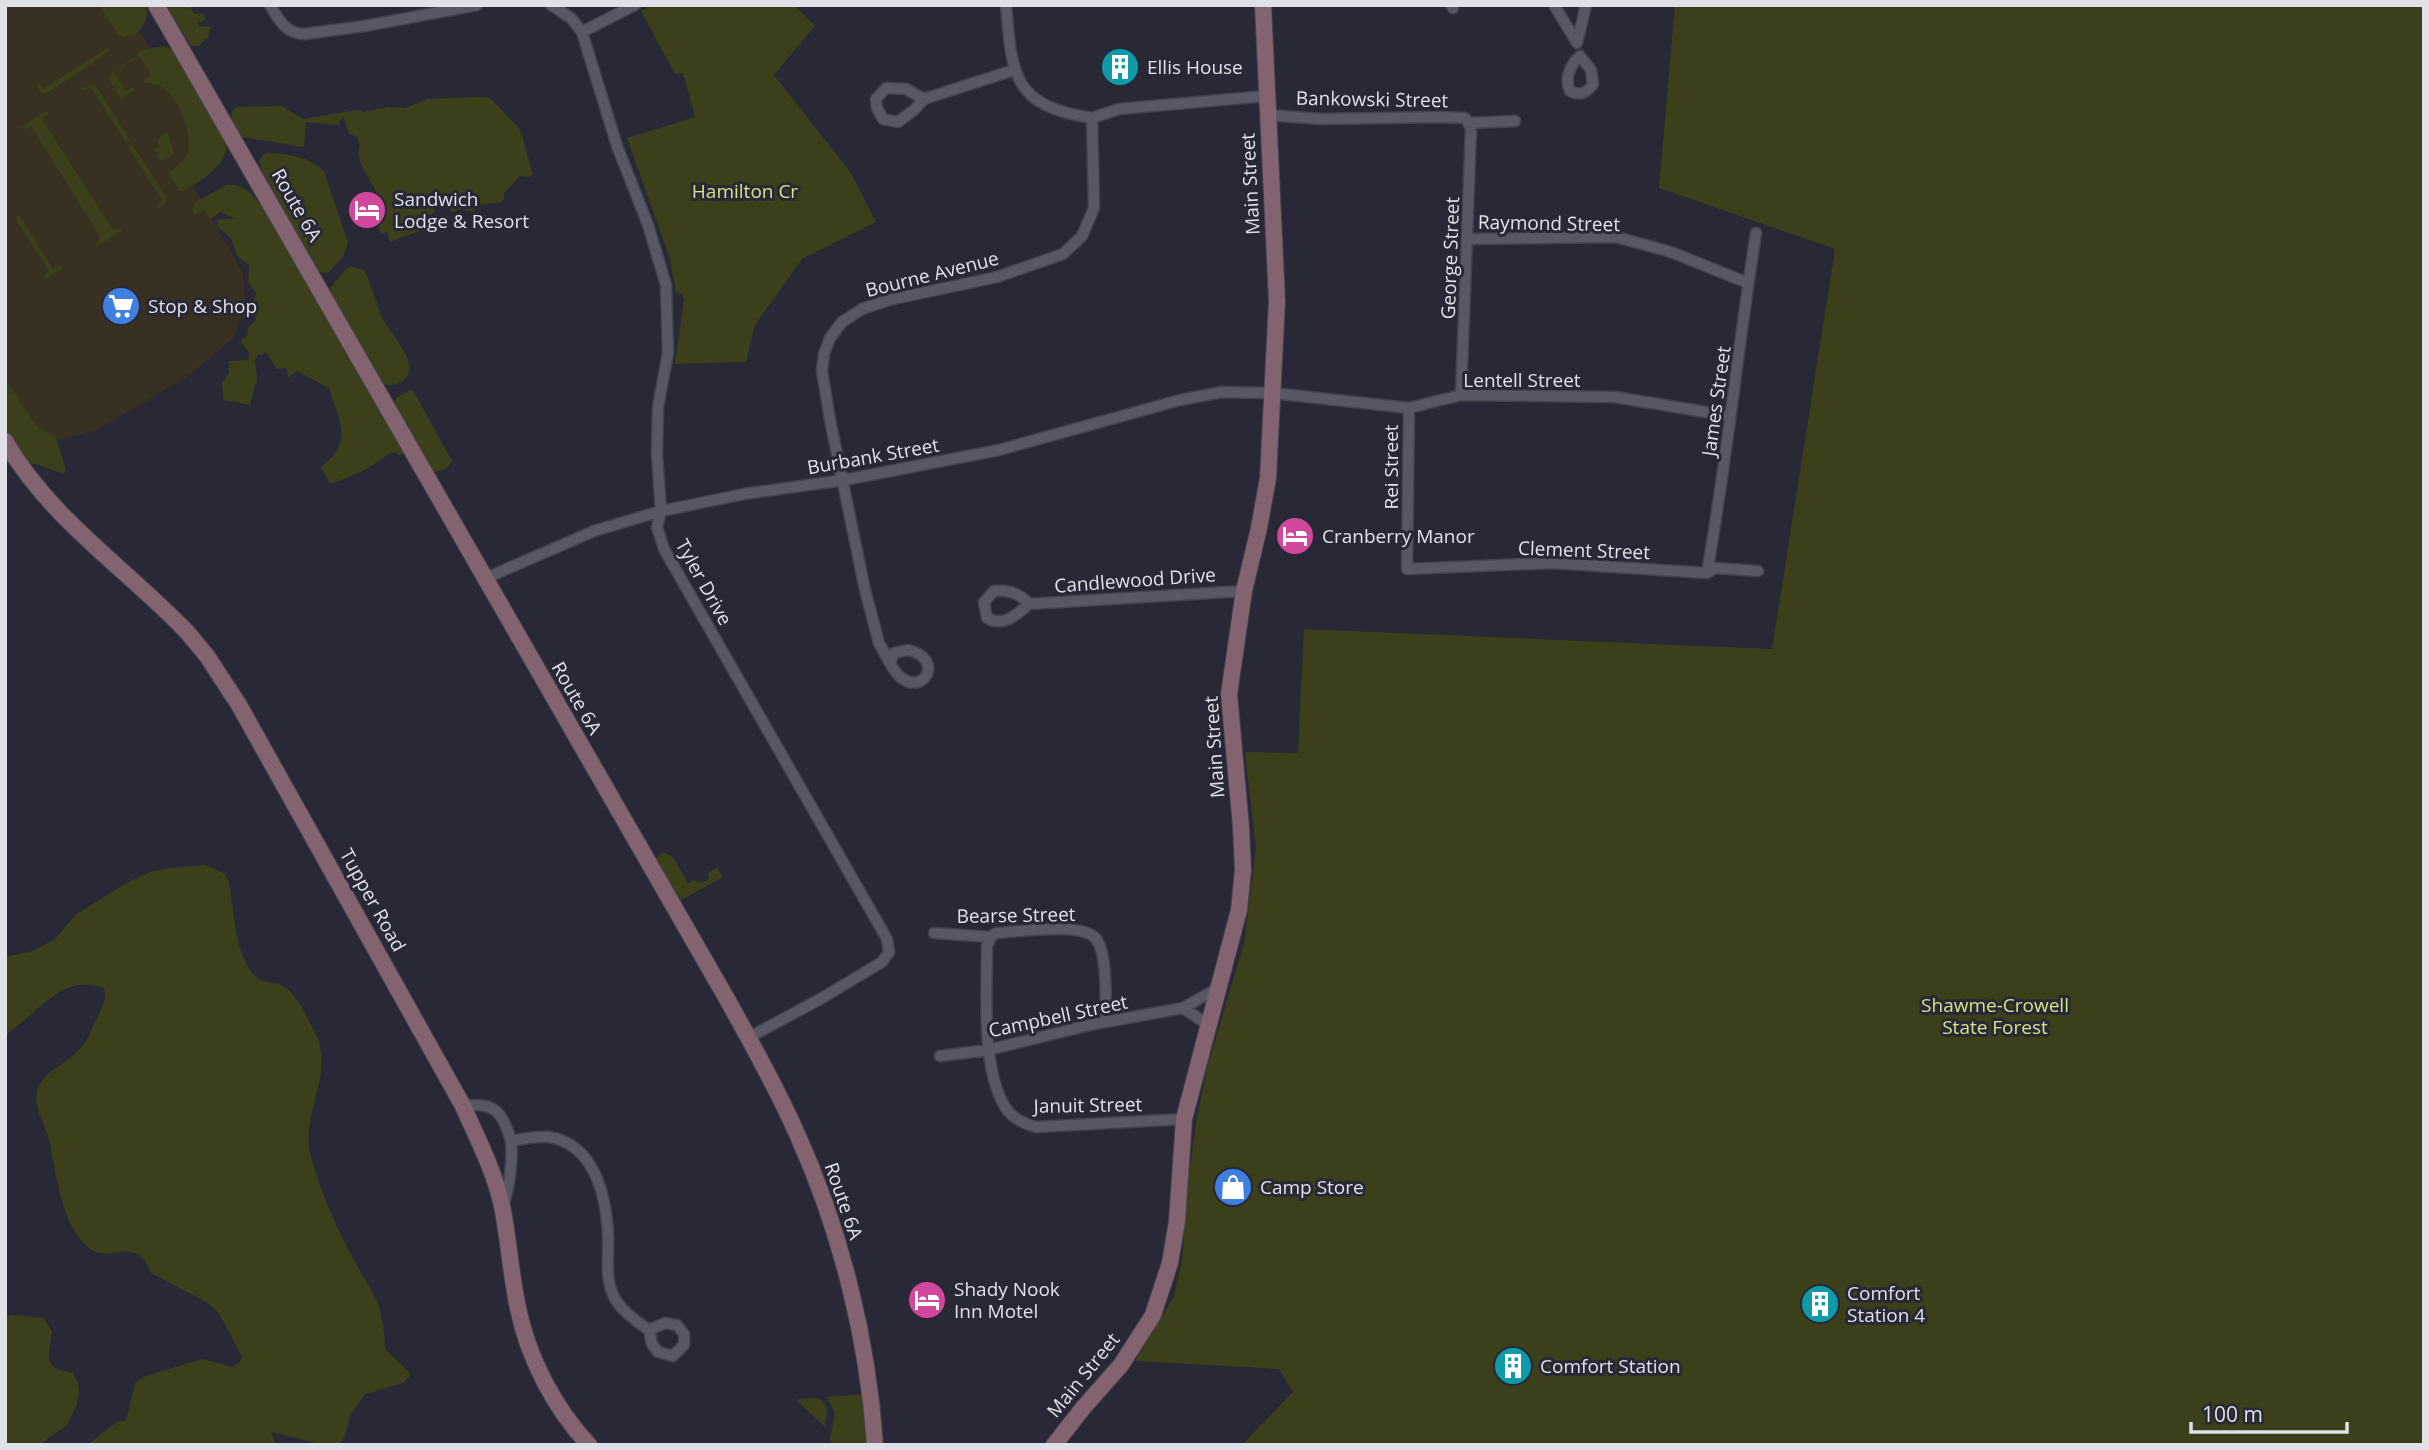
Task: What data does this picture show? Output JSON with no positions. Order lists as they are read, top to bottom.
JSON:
{
  "streets": {
    "main road": ["Main Street", "Route 6A", "Tupper Road"],
    "street": [
      "Bankowski Street",
      "Raymond Street",
      "George Street",
      "Bourne Avenue",
      "Lentell Street",
      "James Street",
      "Burbank Street",
      "Rei Street",
      "Clement Street",
      "Candlewood Drive",
      "Tyler Drive",
      "Bearse Street",
      "Campbell Street",
      "Januit Street"
    ]
  },
  "crossings": [
    ["Bankowski Street", "Main Street"],
    ["Bankowski Street", "George Street"],
    ["Main Street", "Lentell Street"],
    ["Main Street", "Burbank Street"],
    ["Main Street", "Candlewood Drive"],
    ["Main Street", "Campbell Street"],
    ["Main Street", "Januit Street"],
    ["Route 6A", "Burbank Street"],
    ["Route 6A", "Tyler Drive"],
    ["Raymond Street", "George Street"],
    ["Raymond Street", "James Street"],
    ["George Street", "Lentell Street"],
    ["Bourne Avenue", "Burbank Street"],
    ["Lentell Street", "James Street"],
    ["Lentell Street", "Burbank Street"],
    ["Lentell Street", "Rei Street"],
    ["James Street", "Clement Street"],
    ["Burbank Street", "Tyler Drive"],
    ["Rei Street", "Clement Street"],
    ["Bearse Street", "Campbell Street"],
    ["Bearse Street", "Januit Street"],
    ["Campbell Street", "Januit Street"]
  ],
  "parks": ["Hamilton Cr", "Shawme-Crowell State Forest"],
  "places": {
    "building": ["Ellis House", "Comfort Station 4", "Comfort Station"],
    "hotel": ["Sandwich Lodge & Resort", "Cranberry Manor", "Shady Nook Inn Motel"],
    "supermarket": ["Stop & Shop"],
    "shop": ["Camp Store"]
  },
  "scale_bar": "100 m"
}
